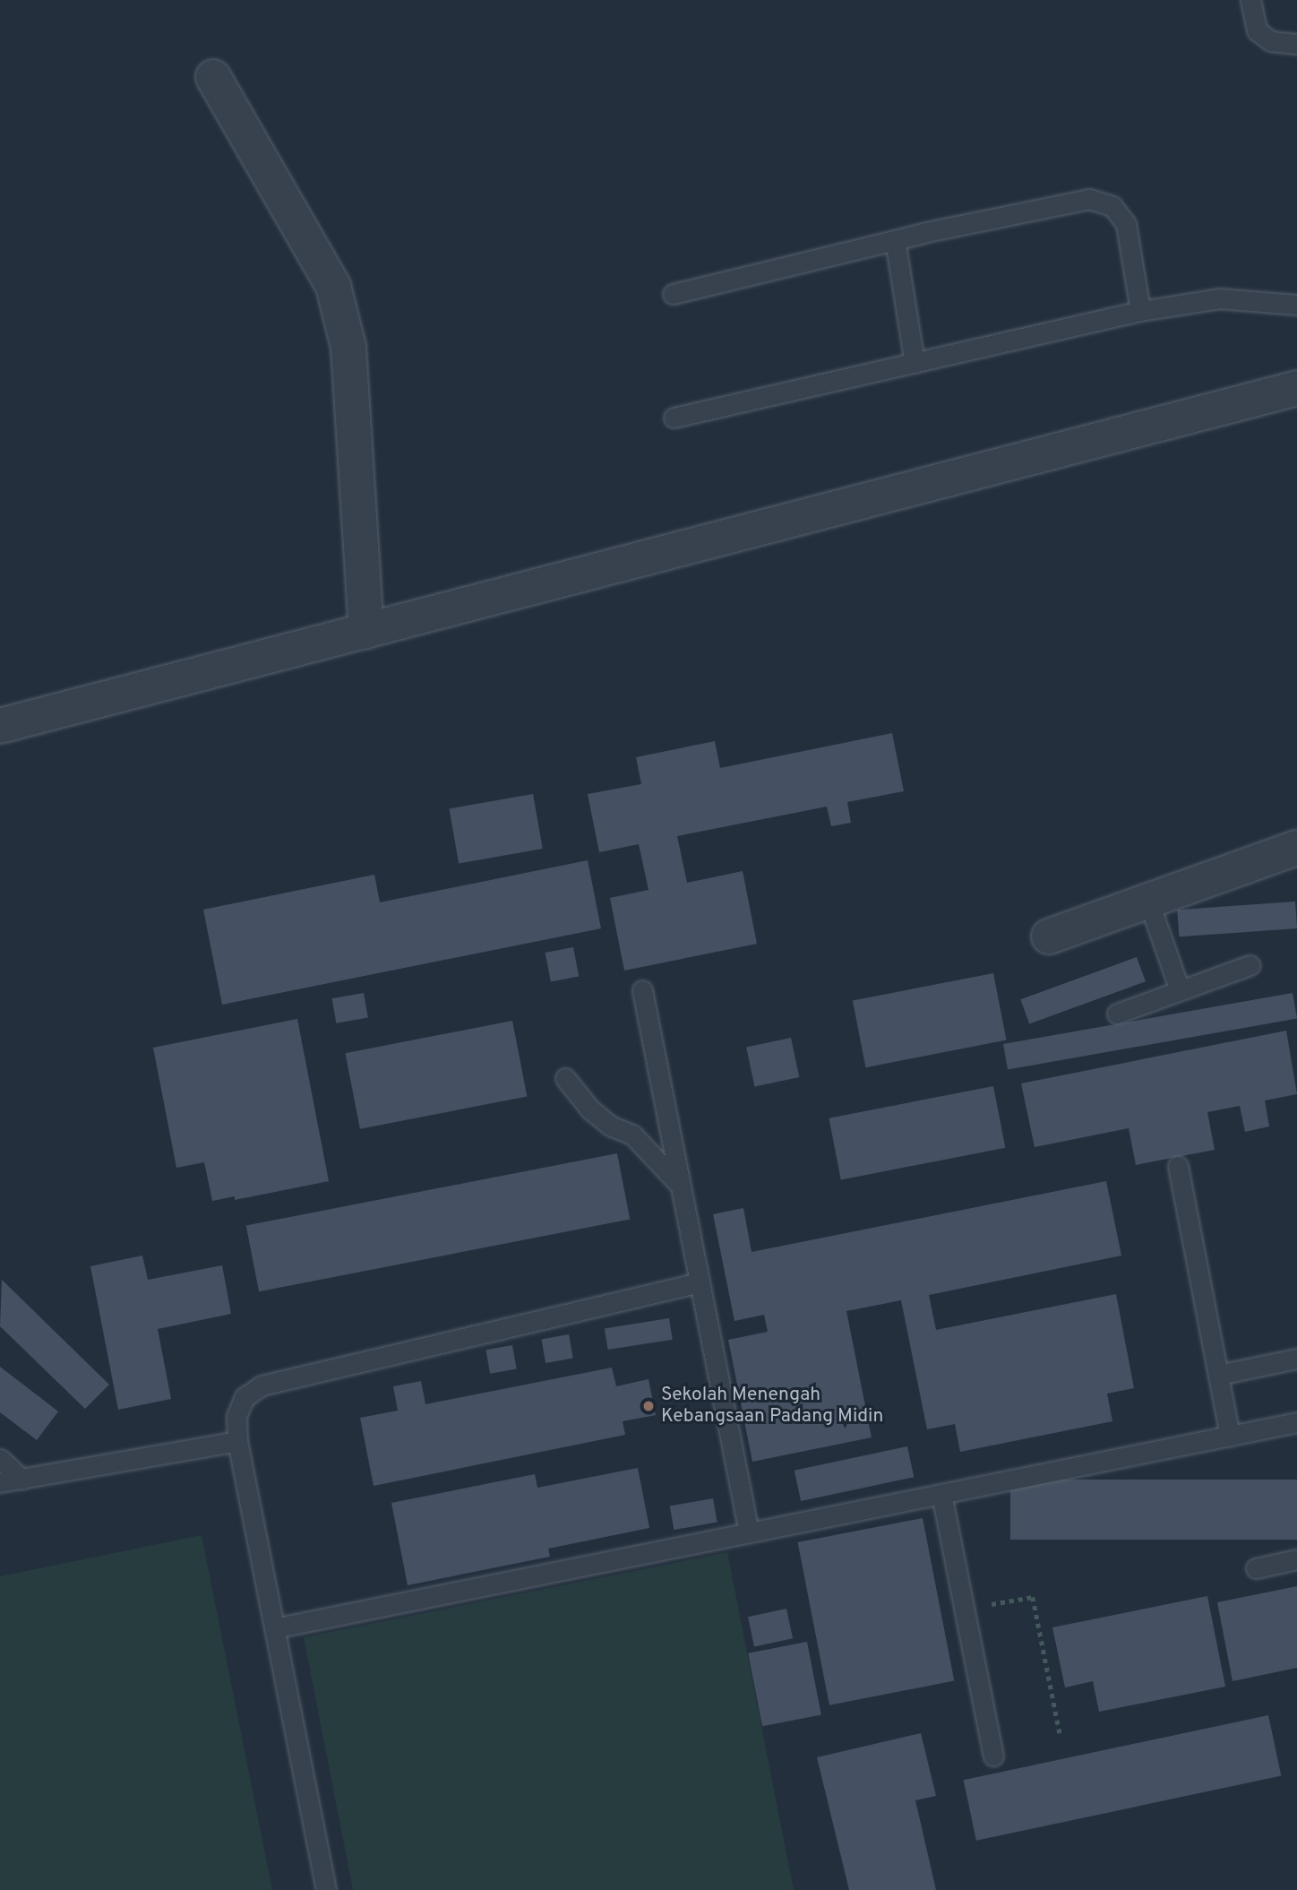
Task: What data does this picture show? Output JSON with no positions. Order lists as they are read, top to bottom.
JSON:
{
  "places": ["Sekolah Menengah Kebangsaan Padang Midin"]
}
